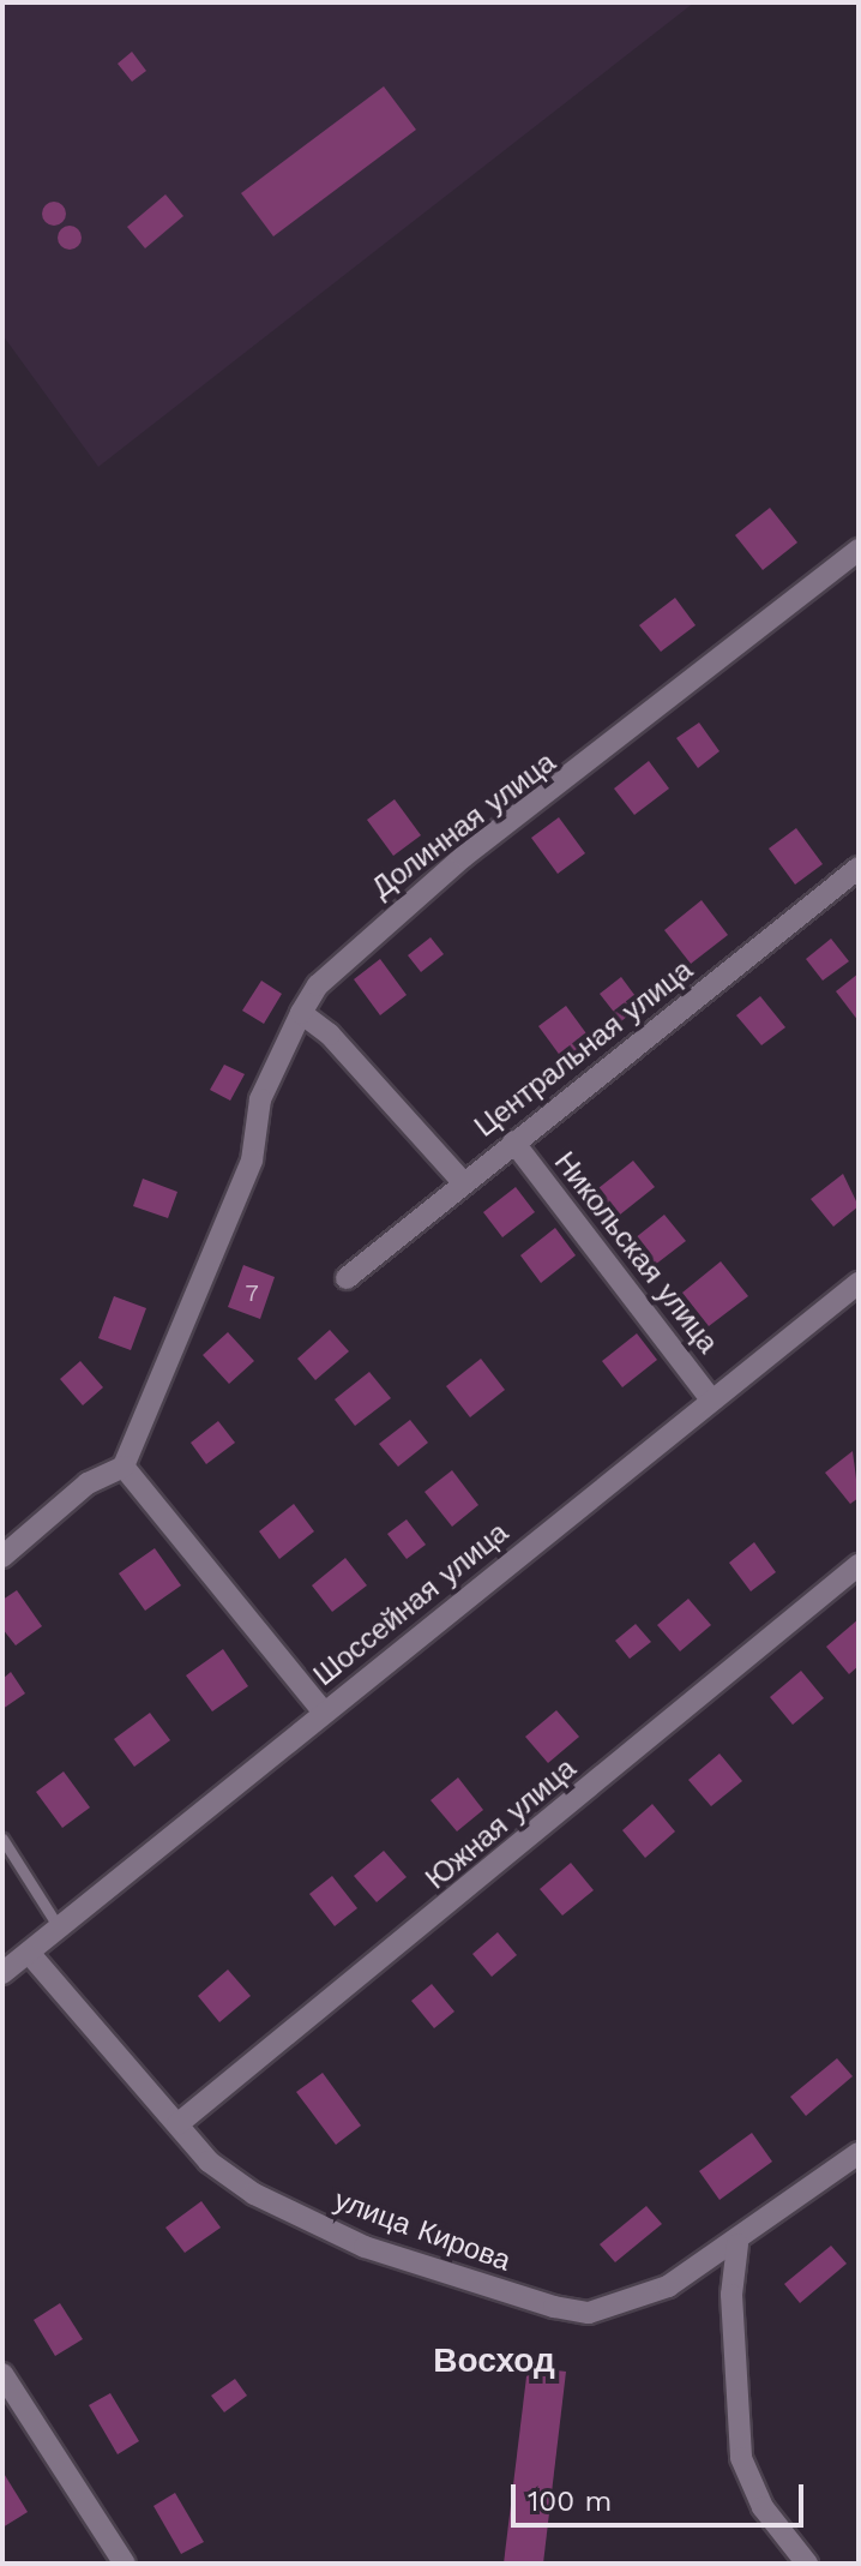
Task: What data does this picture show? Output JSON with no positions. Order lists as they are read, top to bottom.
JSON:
{
  "streets": {
    "street": [
      "Долинная улица",
      "Центральная улица",
      "Никольская улица",
      "Шоссейная улица",
      "Южная улица",
      "улица Кирова"
    ]
  },
  "crossings": [
    ["Центральная улица", "Никольская улица"],
    ["Никольская улица", "Шоссейная улица"],
    ["Шоссейная улица", "улица Кирова"],
    ["Южная улица", "улица Кирова"]
  ],
  "districts": ["Восход"],
  "house_numbers": ["7"],
  "scale_bar": "100 m"
}
